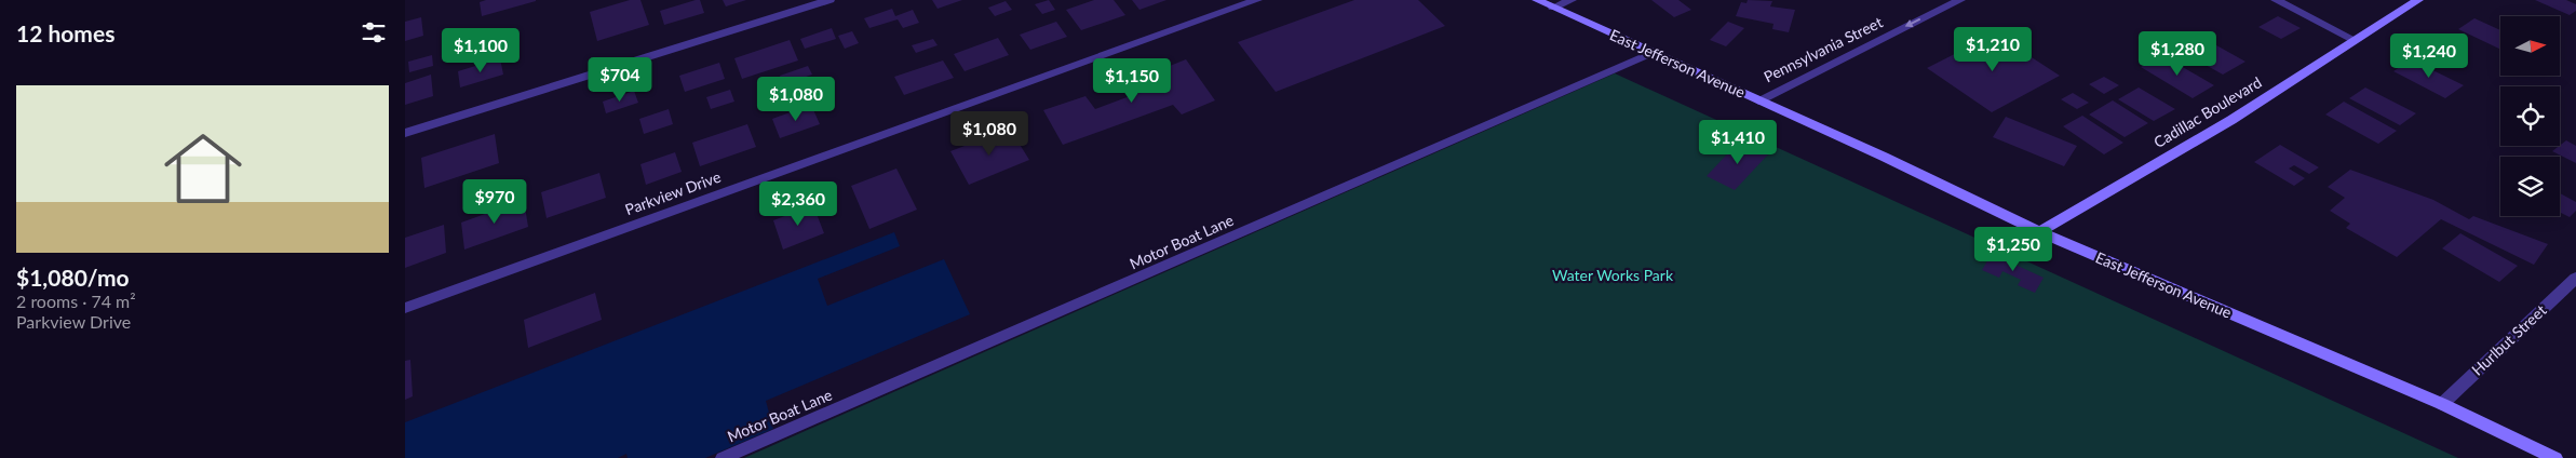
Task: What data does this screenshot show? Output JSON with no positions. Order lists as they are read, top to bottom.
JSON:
{
  "streets": {
    "main road": ["East Jefferson Avenue", "Cadillac Boulevard"],
    "street": [
      "Pennsylvania Street",
      "Parkview Drive",
      "Motor Boat Lane",
      "Hurlbut Street"
    ]
  },
  "crossings": [
    ["Pennsylvania Street", "East Jefferson Avenue"],
    ["East Jefferson Avenue", "Cadillac Boulevard"],
    ["East Jefferson Avenue", "Motor Boat Lane"],
    ["East Jefferson Avenue", "Hurlbut Street"]
  ],
  "one_way": ["Pennsylvania Street"],
  "parks": ["Water Works Park"],
  "north": "right",
  "page": {
    "heading": "12 homes",
    "price": [
      "$1,210",
      "$1,100",
      "$1,280",
      "$1,240",
      "$704",
      "$1,150",
      "$1,080",
      "$1,080",
      "$1,410",
      "$970",
      "$2,360",
      "$1,250"
    ],
    "list": [
      {
        "name": "$1,080/mo",
        "note": "2 rooms · 74 m² · Parkview Drive"
      }
    ]
  }
}
